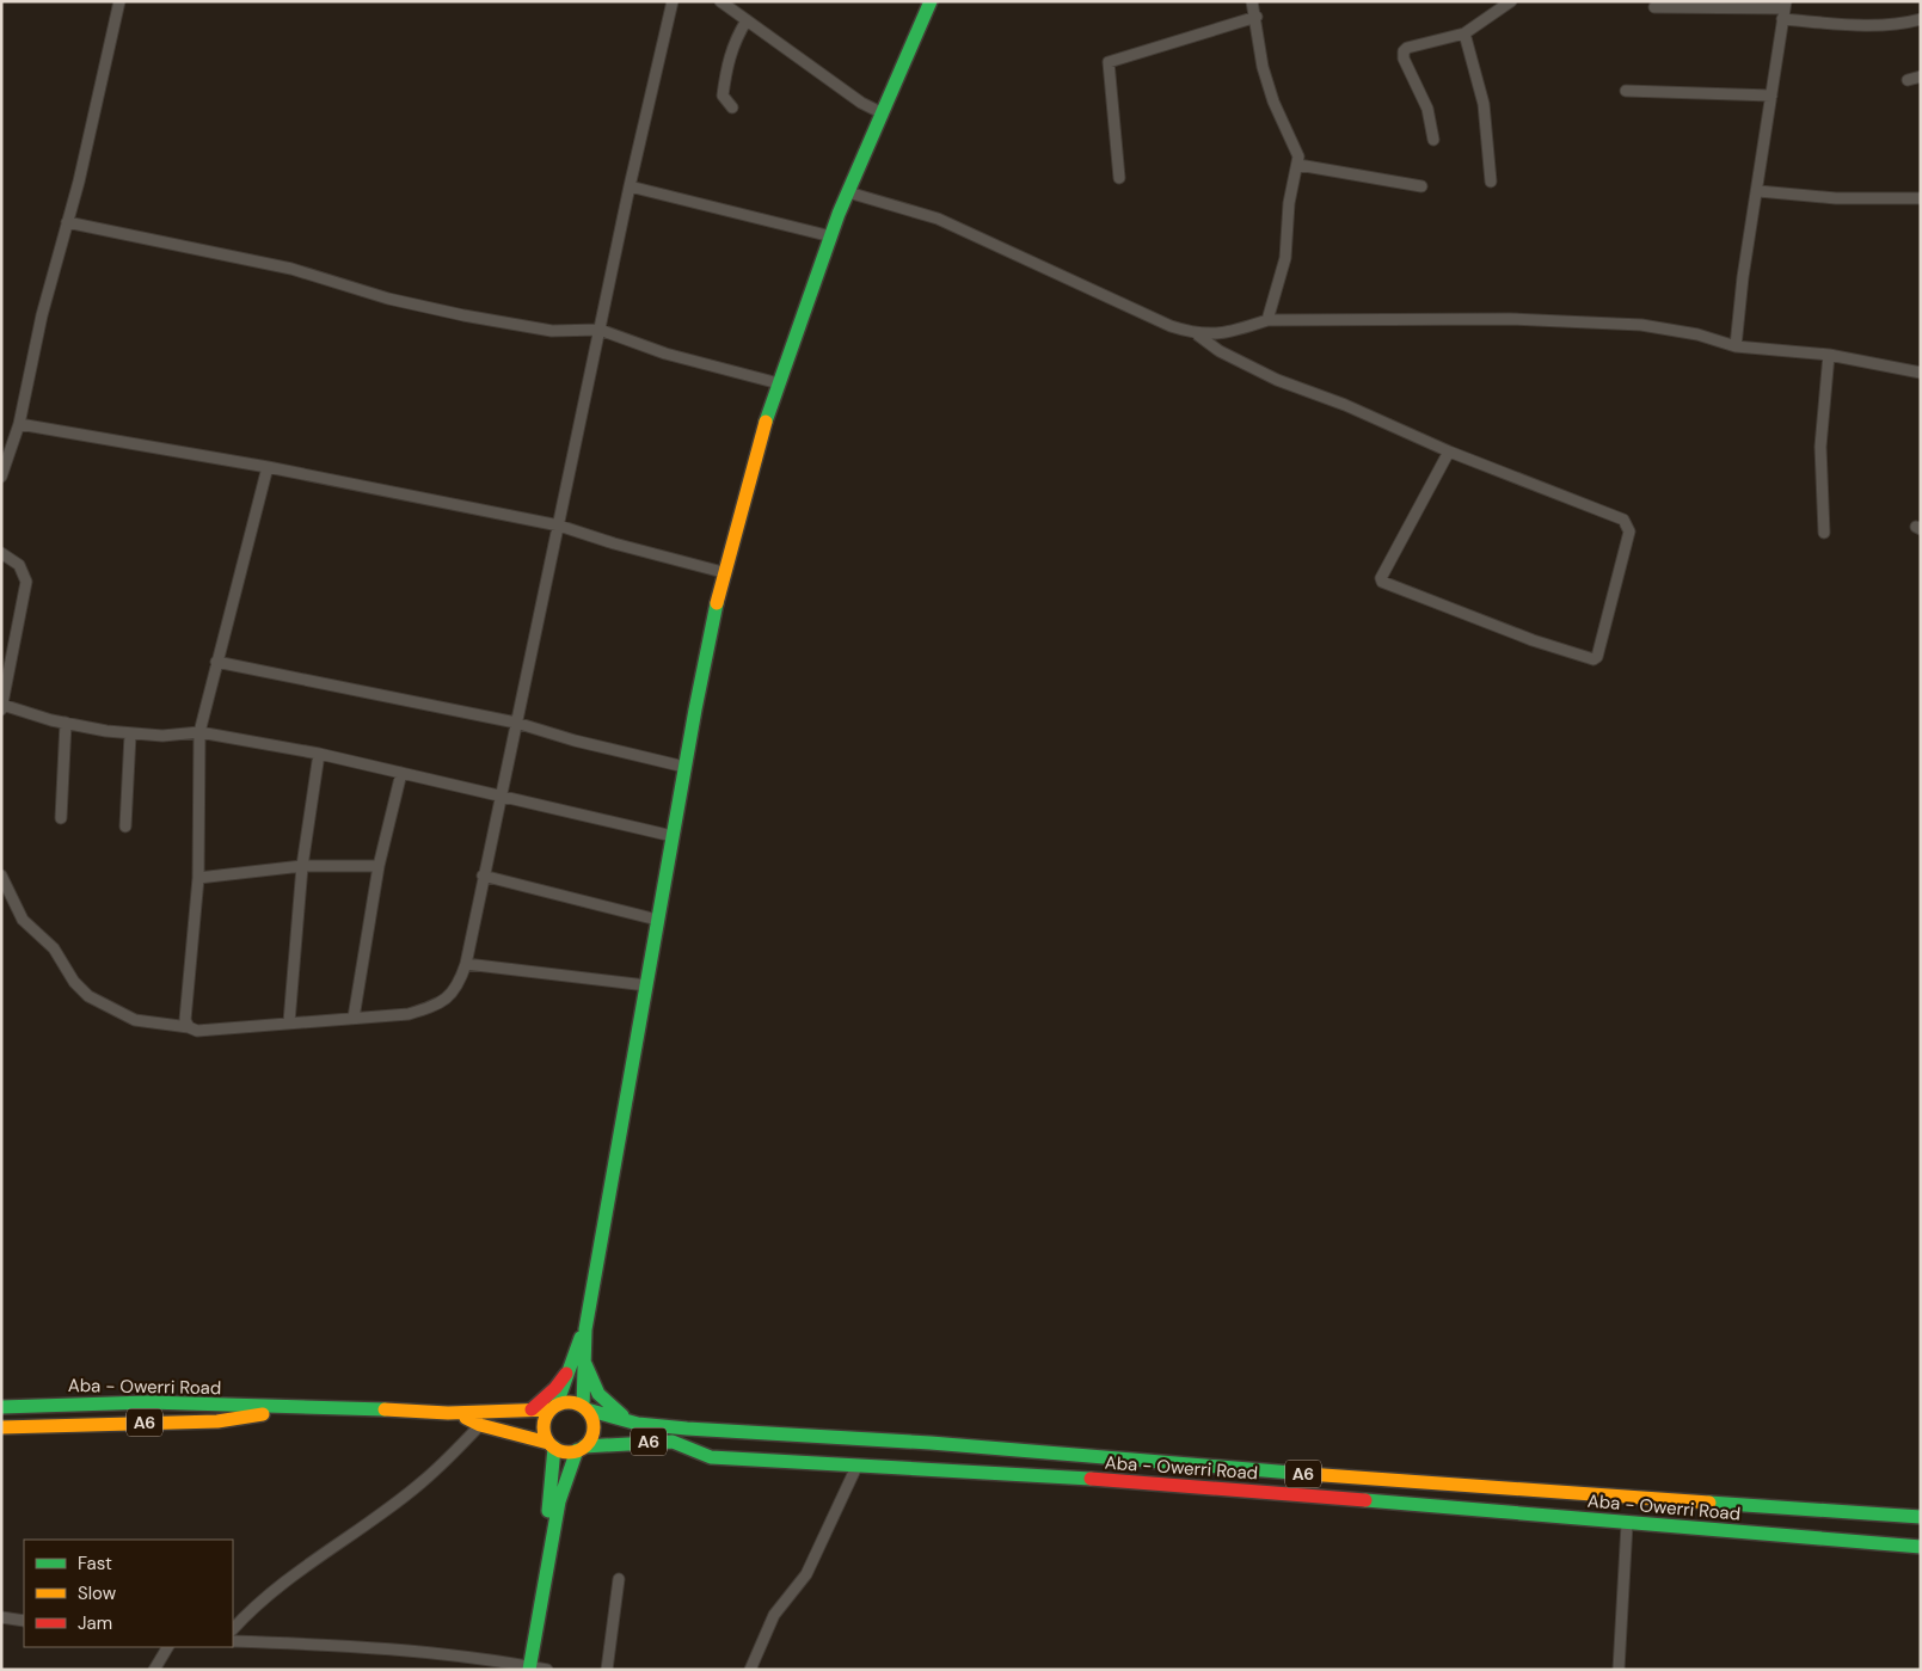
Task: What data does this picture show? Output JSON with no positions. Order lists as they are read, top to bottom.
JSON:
{
  "streets": {
    "main road": ["Aba - Owerri Road", "A6"]
  },
  "legend": ["Fast", "Slow", "Jam"]
}
